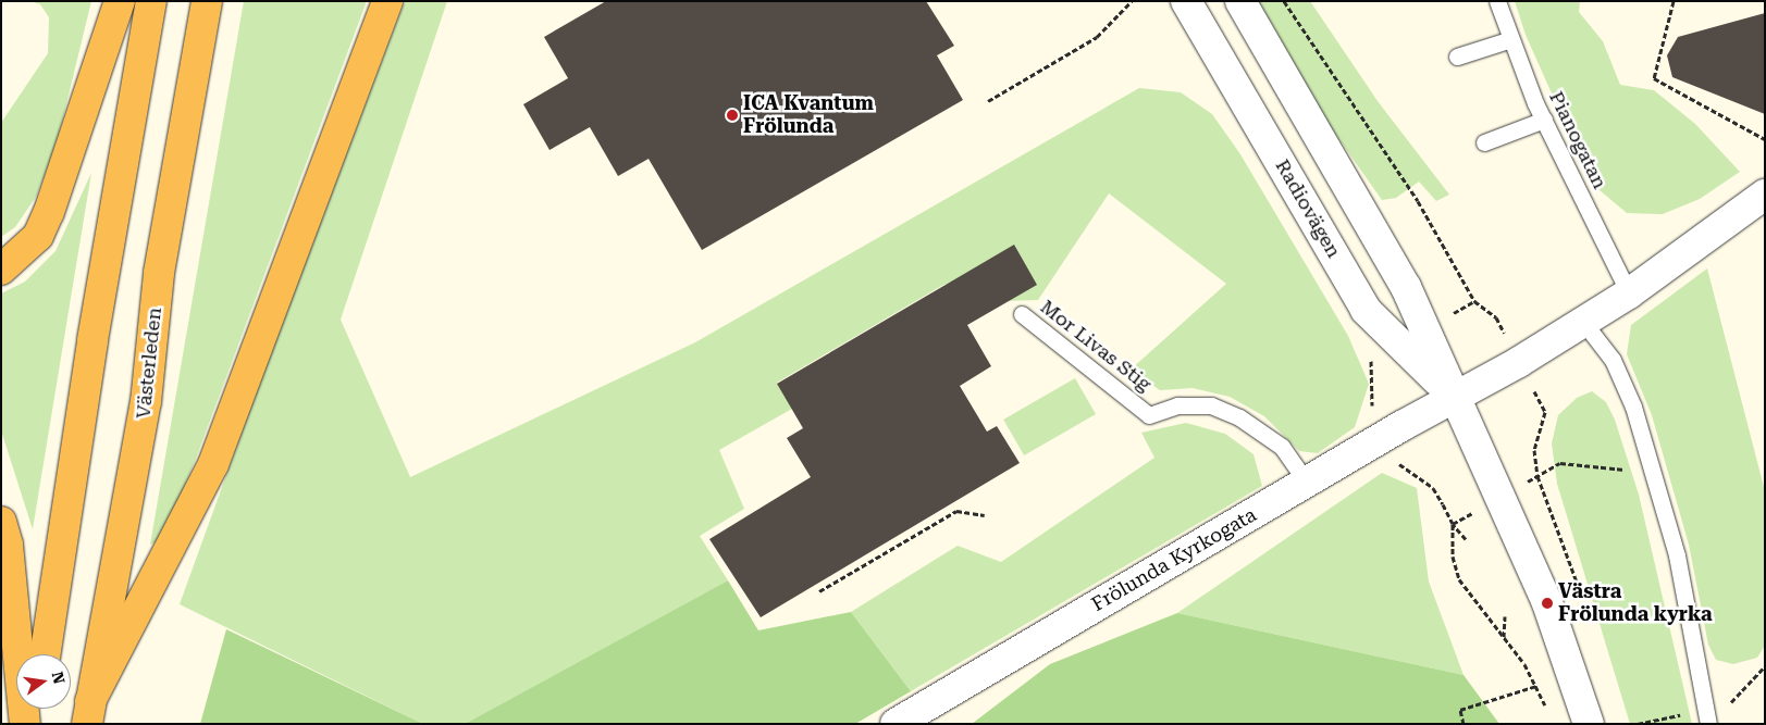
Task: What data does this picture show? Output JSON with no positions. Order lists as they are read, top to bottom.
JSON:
{
  "streets": {
    "highway": ["Västerleden"],
    "street": ["Radiovägen", "Frölunda Kyrkogata"],
    "lane": ["Pianogatan", "Mor Livas Stig"]
  },
  "crossings": [
    ["Pianogatan", "Frölunda Kyrkogata"],
    ["Radiovägen", "Frölunda Kyrkogata"],
    ["Mor Livas Stig", "Frölunda Kyrkogata"]
  ],
  "places": ["ICA Kvantum Frölunda", "Västra Frölunda kyrka"],
  "north": "right"
}
